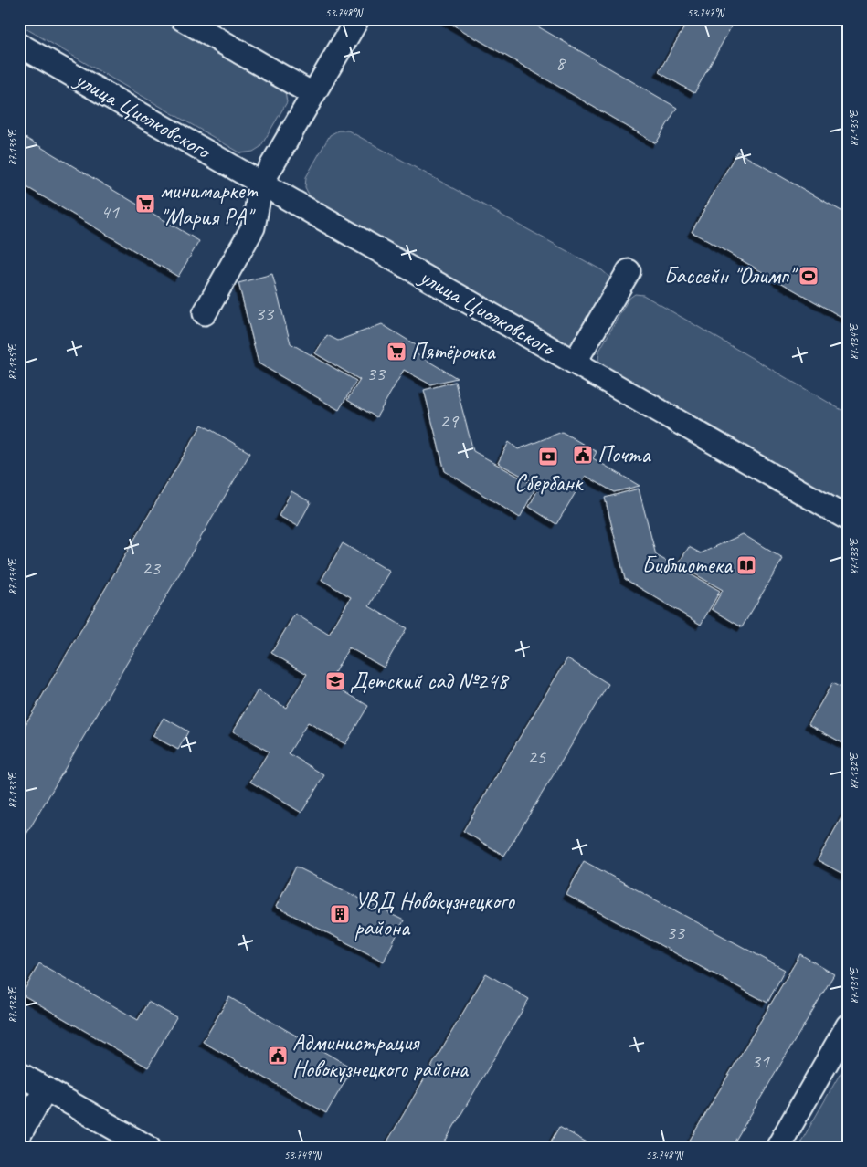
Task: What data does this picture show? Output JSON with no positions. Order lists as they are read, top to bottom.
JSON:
{
  "streets": {
    "street": ["улица Циолковского"]
  },
  "places": {
    "supermarket": ["минимаркет \"Мария РА\"", "Пятёрочка"],
    "sports": ["Бассейн \"Олимп\""],
    "public building": ["Почта", "Администрация Новокузнецкого района"],
    "bank": ["Сбербанк"],
    "library": ["Библиотека"],
    "school or university": ["Детский сад №248"],
    "building": ["УВД Новокузнецкого района"]
  },
  "house_numbers": [
    "8",
    "41",
    "33",
    "33",
    "29",
    "23",
    "25",
    "33",
    "31"
  ],
  "coordinates": [
    "53.748°N",
    "53.747°N",
    "87.135°E",
    "87.136°E",
    "87.134°E",
    "87.133°E",
    "87.132°E",
    "87.131°E",
    "53.749°N"
  ]
}
